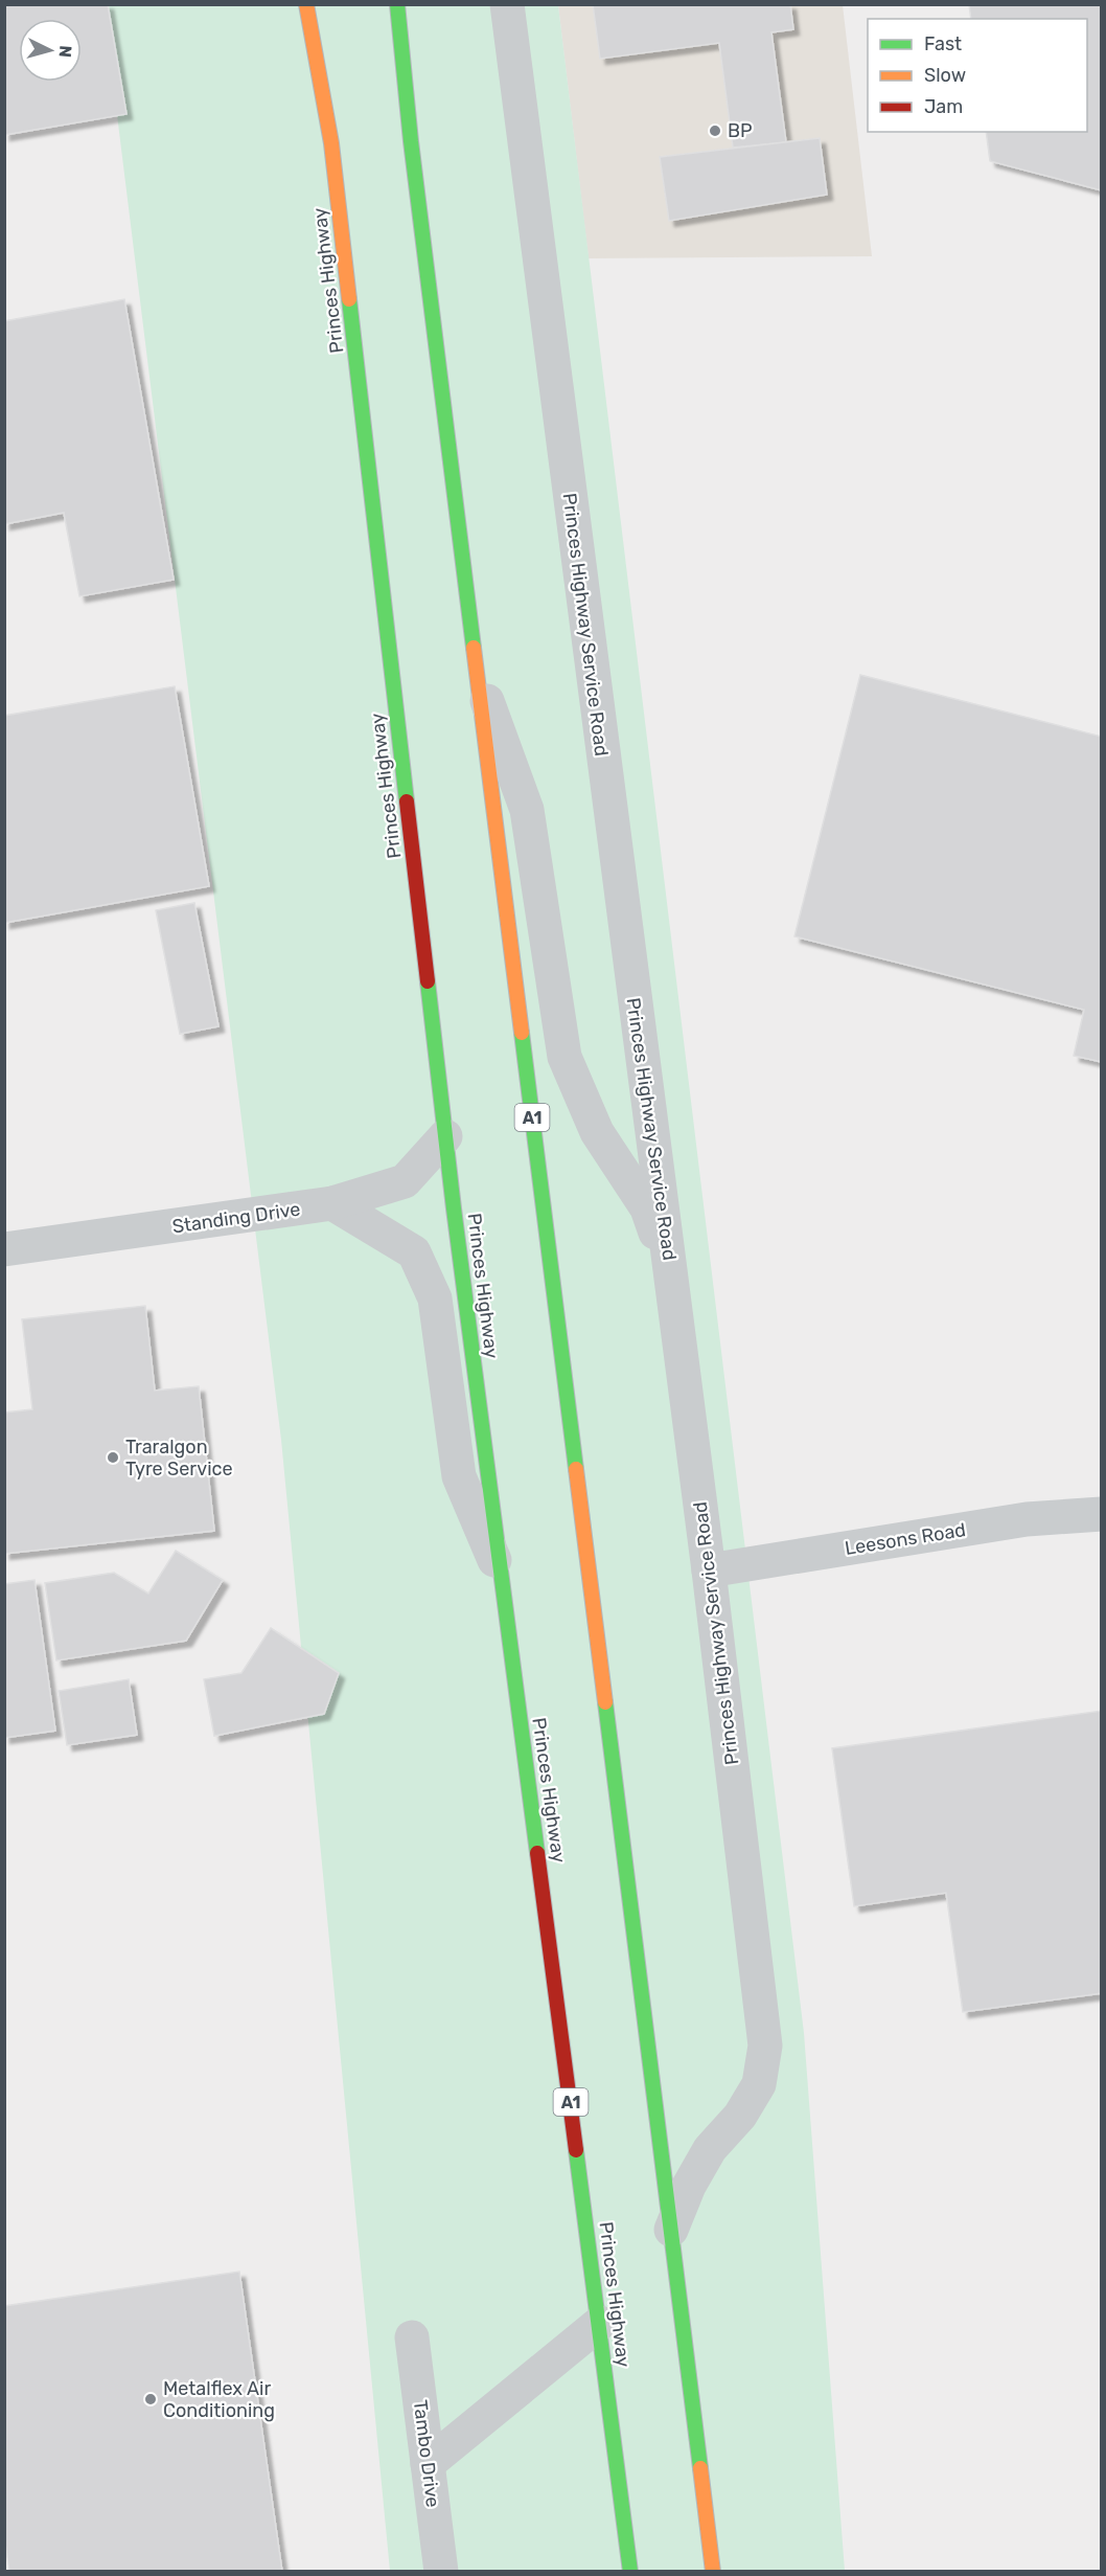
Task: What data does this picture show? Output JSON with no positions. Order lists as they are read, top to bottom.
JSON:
{
  "streets": {
    "highway": ["Princes Highway", "A1"],
    "street": [
      "Princes Highway Service Road",
      "Standing Drive",
      "Leesons Road",
      "Tambo Drive"
    ]
  },
  "crossings": [
    ["Princes Highway", "Standing Drive"],
    ["Princes Highway Service Road", "A1"],
    ["Princes Highway Service Road", "Leesons Road"]
  ],
  "places": ["BP", "Traralgon Tyre Service", "Metalflex Air Conditioning"],
  "legend": ["Fast", "Slow", "Jam"],
  "north": "right"
}
